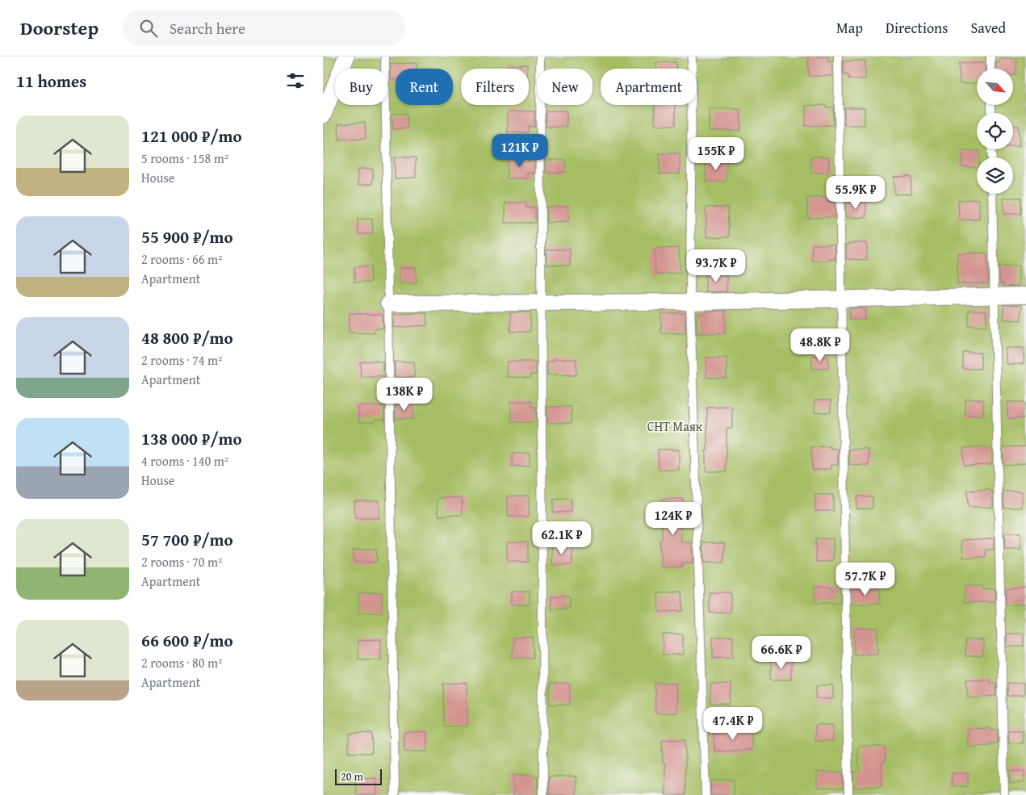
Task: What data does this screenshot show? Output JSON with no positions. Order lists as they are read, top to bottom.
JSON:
{
  "parks": ["СНТ Маяк"],
  "scale_bar": "20 m",
  "north": "bottom right",
  "page": {
    "header": "Doorstep",
    "search": "Search here",
    "nav": ["Map", "Directions", "Saved"],
    "heading": "11 homes",
    "chip": [
      "Buy",
      "Rent",
      "Filters",
      "New",
      "Apartment"
    ],
    "list": [
      {
        "name": "121 000 ₽/mo",
        "note": "5 rooms · 158 m² · House"
      },
      {
        "name": "55 900 ₽/mo",
        "note": "2 rooms · 66 m² · Apartment"
      },
      {
        "name": "48 800 ₽/mo",
        "note": "2 rooms · 74 m² · Apartment"
      },
      {
        "name": "138 000 ₽/mo",
        "note": "4 rooms · 140 m² · House"
      },
      {
        "name": "57 700 ₽/mo",
        "note": "2 rooms · 70 m² · Apartment"
      },
      {
        "name": "66 600 ₽/mo",
        "note": "2 rooms · 80 m² · Apartment"
      }
    ],
    "price": [
      "121K ₽",
      "155K ₽",
      "55.9K ₽",
      "93.7K ₽",
      "48.8K ₽",
      "138K ₽",
      "124K ₽",
      "62.1K ₽",
      "57.7K ₽",
      "66.6K ₽",
      "47.4K ₽"
    ],
    "scale": "20 m"
  }
}
